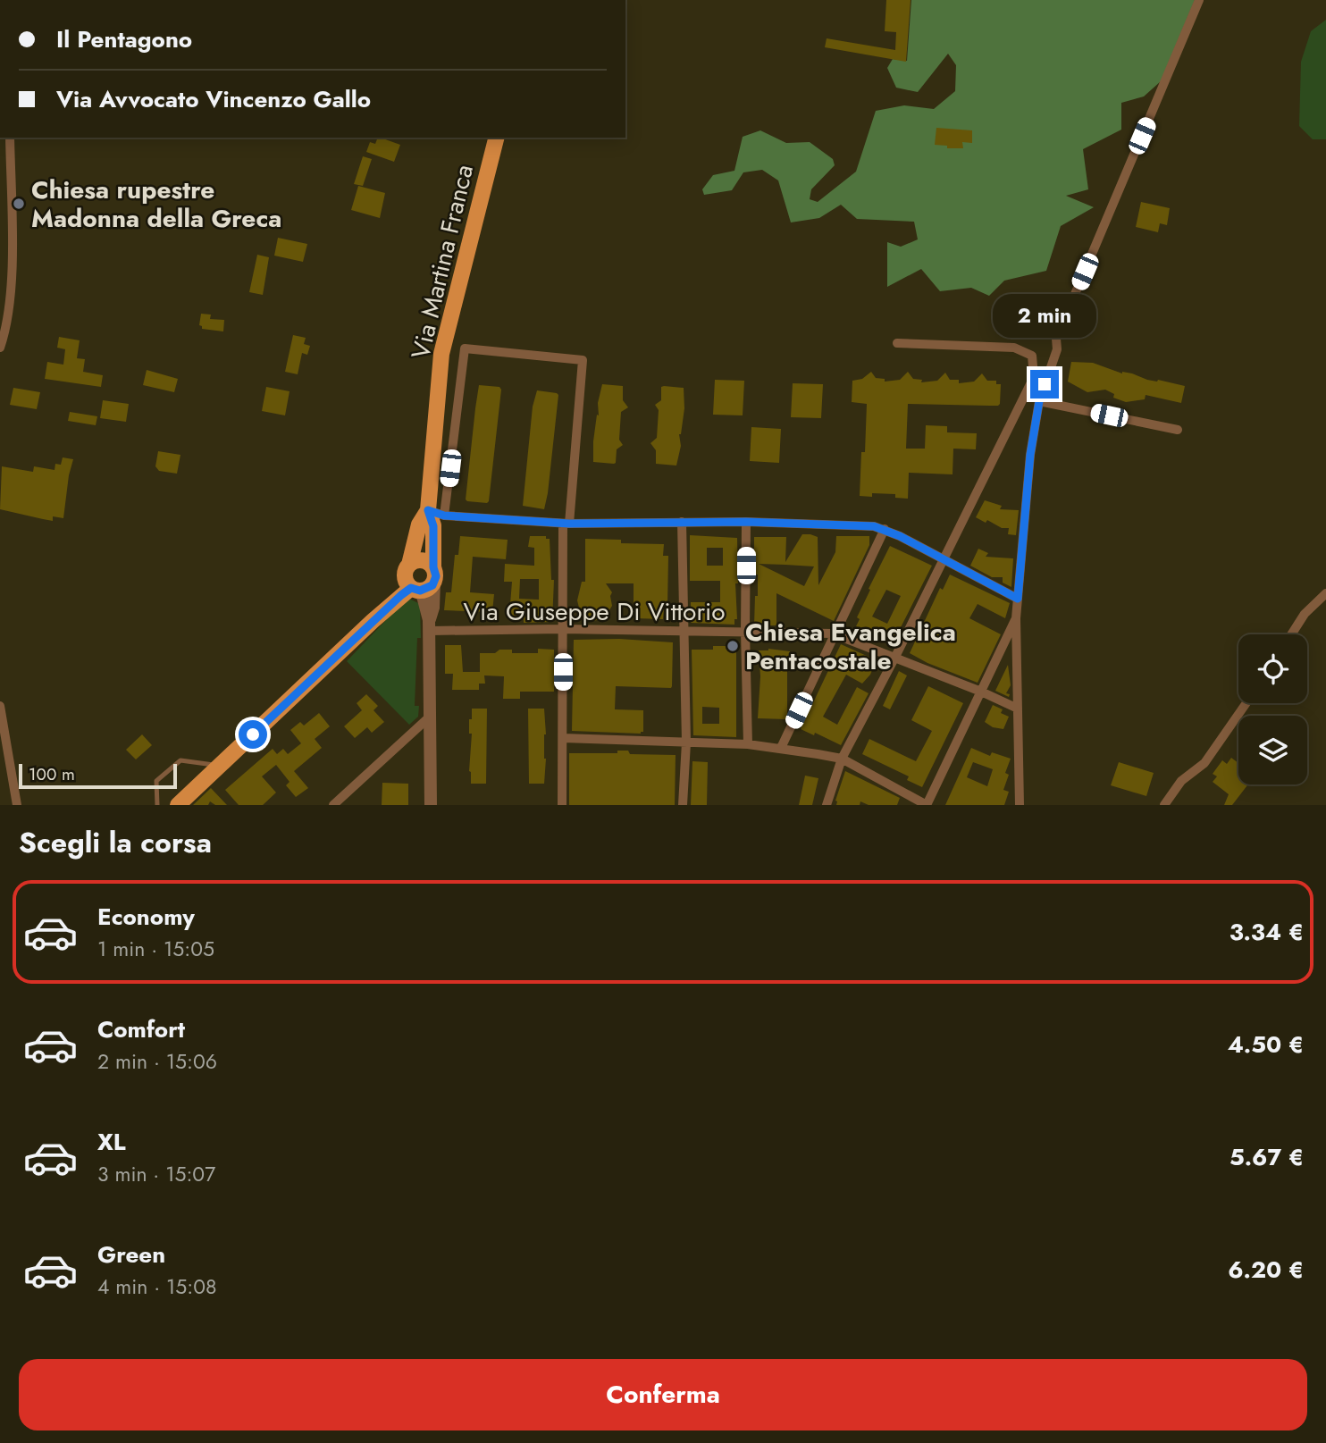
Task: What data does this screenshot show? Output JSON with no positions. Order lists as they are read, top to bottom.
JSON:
{
  "streets": {
    "main road": ["Via Martina Franca"],
    "street": ["Via Giuseppe Di Vittorio"]
  },
  "places": ["Chiesa rupestre Madonna della Greca", "Chiesa Evangelica Pentacostale"],
  "scale_bar": "100 m",
  "page": {
    "banner": ["Il Pentagono", "Via Avvocato Vincenzo Gallo"],
    "bubble": "2 min",
    "scale": "100 m",
    "heading": "Scegli la corsa",
    "list": [
      {
        "name": "Economy",
        "note": "1 min · 15:05",
        "value": "3.34 €"
      },
      {
        "name": "Comfort",
        "note": "2 min · 15:06",
        "value": "4.50 €"
      },
      {
        "name": "XL",
        "note": "3 min · 15:07",
        "value": "5.67 €"
      },
      {
        "name": "Green",
        "note": "4 min · 15:08",
        "value": "6.20 €"
      }
    ],
    "buttons": "Conferma"
  }
}
